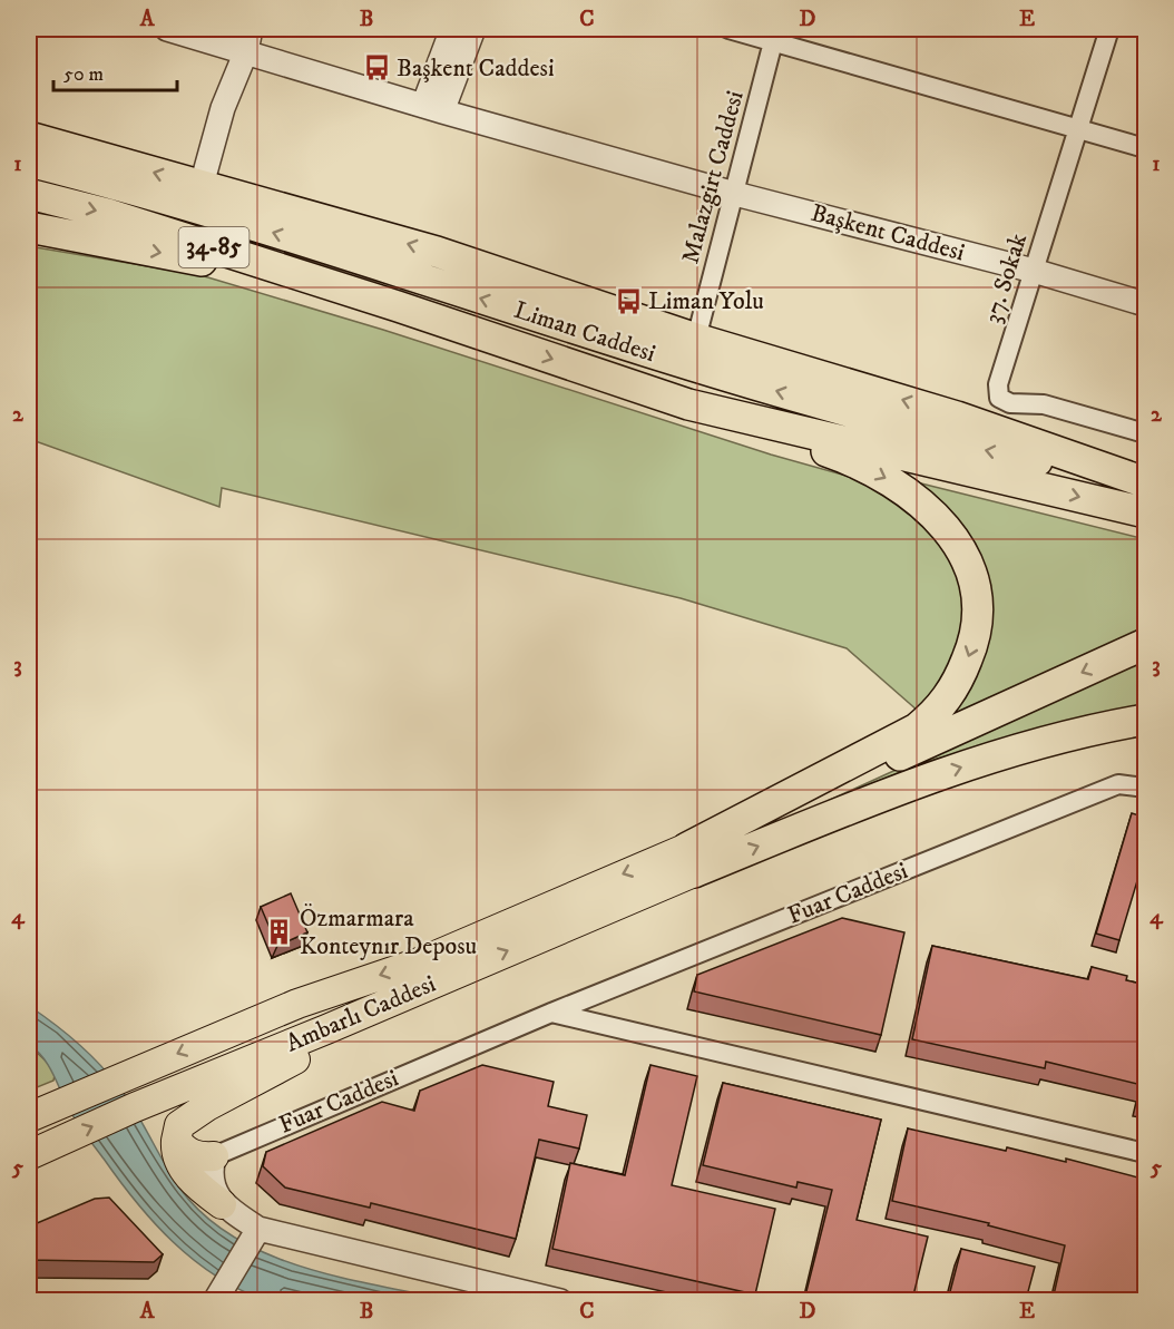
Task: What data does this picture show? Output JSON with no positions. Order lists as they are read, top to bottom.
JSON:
{
  "streets": {
    "highway": ["34-85", "Liman Caddesi"],
    "main road": ["Ambarlı Caddesi"],
    "street": [
      "Malazgirt Caddesi",
      "Başkent Caddesi",
      "37. Sokak",
      "Fuar Caddesi"
    ]
  },
  "crossings": [
    ["Malazgirt Caddesi", "Başkent Caddesi"],
    ["Başkent Caddesi", "37. Sokak"]
  ],
  "places": {
    "bus stop": ["Başkent Caddesi", "Liman Yolu"],
    "building": ["Özmarmara Konteynır Deposu"]
  },
  "scale_bar": "50 m",
  "grid": {
    "columns": [
      "A",
      "B",
      "C",
      "D",
      "E"
    ],
    "rows": [
      "1",
      "2",
      "3",
      "4",
      "5"
    ]
  }
}
